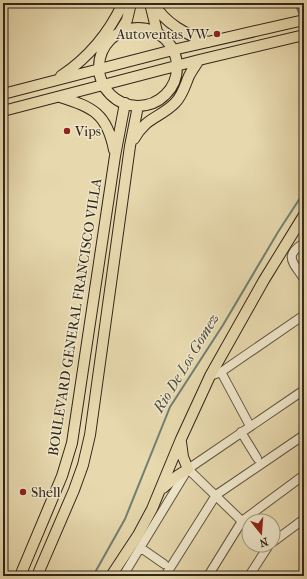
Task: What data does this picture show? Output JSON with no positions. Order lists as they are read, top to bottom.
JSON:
{
  "streets": {
    "main road": ["BOULEVARD GENERAL FRANCISCO VILLA"]
  },
  "water": ["Rio De Los Gomez"],
  "places": ["Autoventas VW", "Vips", "Shell"],
  "north": "bottom"
}
